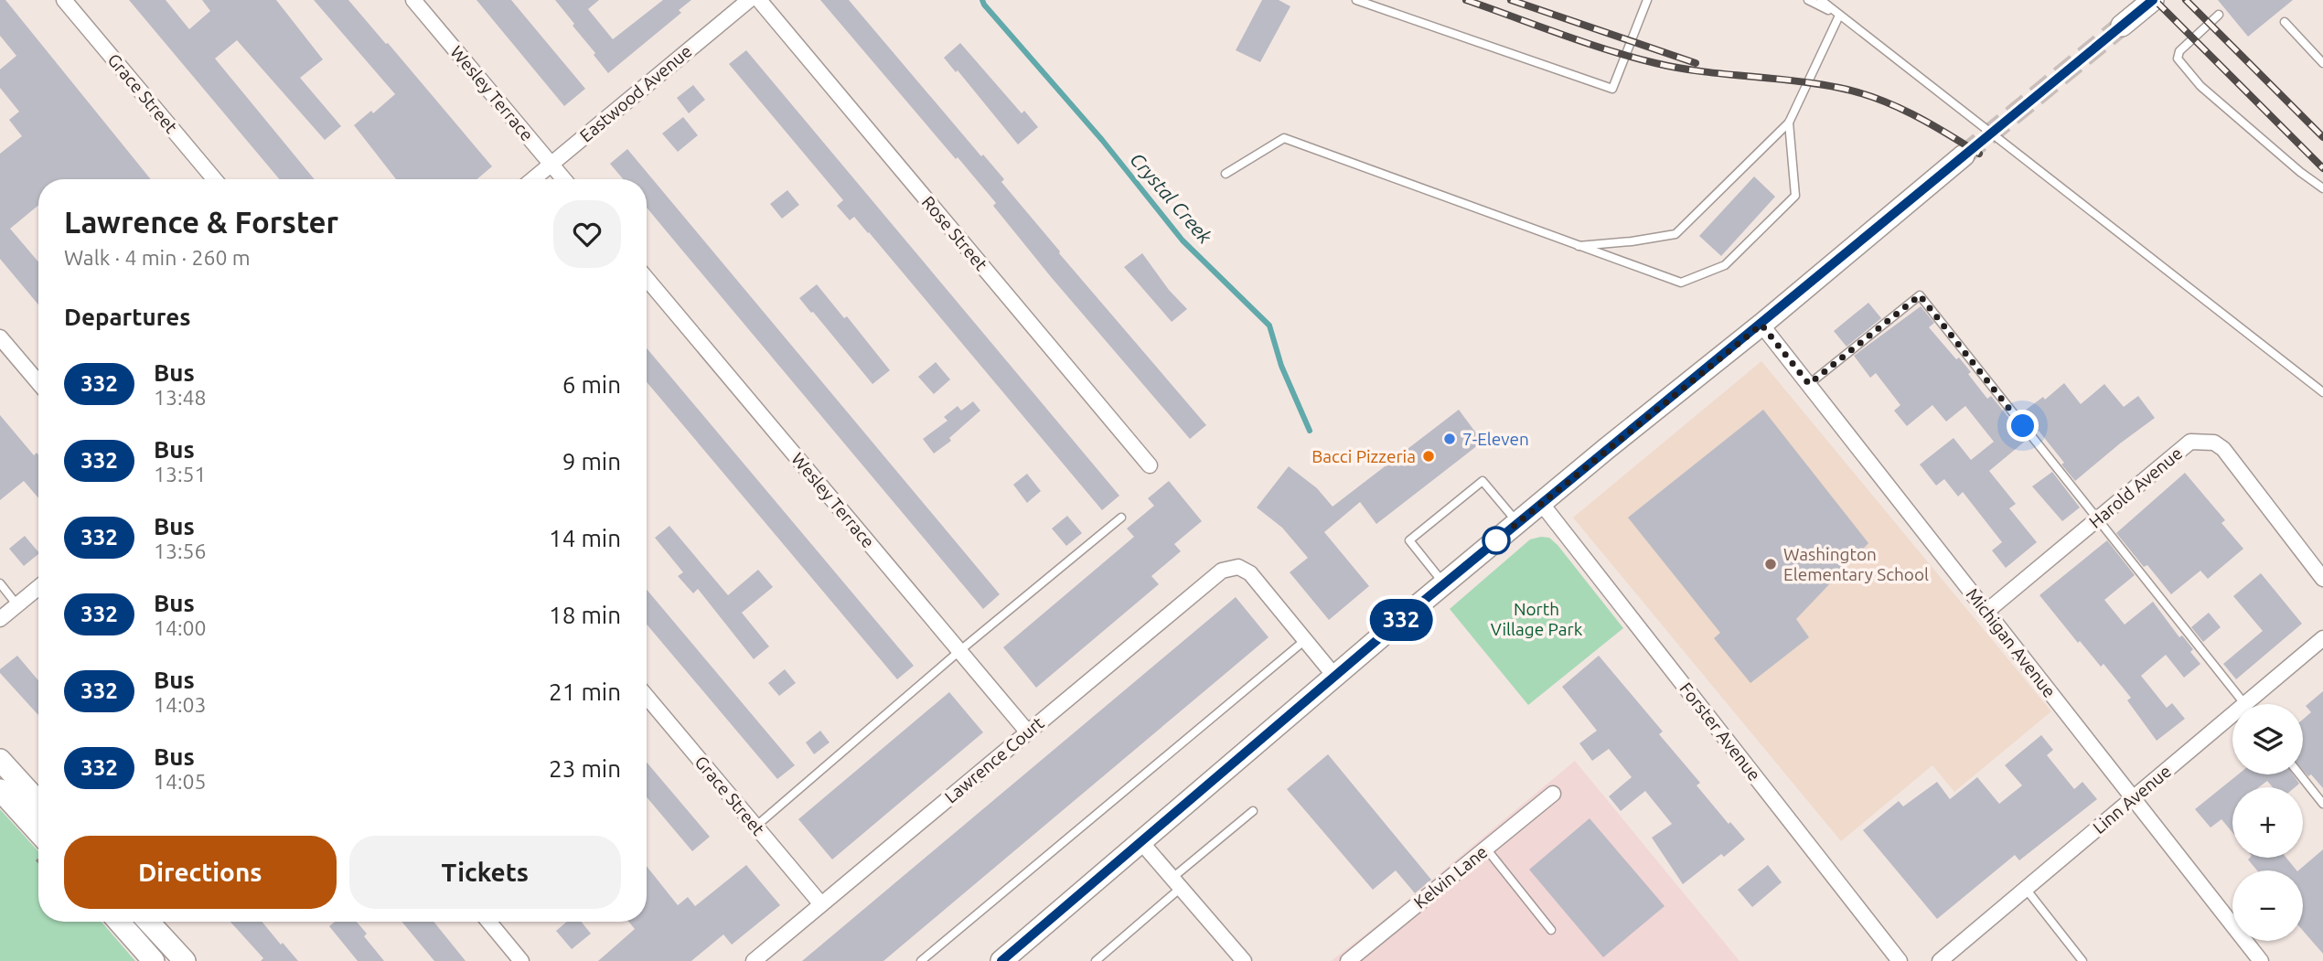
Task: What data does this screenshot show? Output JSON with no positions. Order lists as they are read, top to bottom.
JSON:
{
  "streets": {
    "street": [
      "Grace Street",
      "Wesley Terrace",
      "Eastwood Avenue",
      "Rose Street",
      "Harold Avenue",
      "Michigan Avenue",
      "Forster Avenue",
      "Lawrence Court",
      "Linn Avenue",
      "Kelvin Lane"
    ]
  },
  "crossings": [
    ["Grace Street", "Lawrence Court"],
    ["Wesley Terrace", "Eastwood Avenue"],
    ["Wesley Terrace", "Lawrence Court"],
    ["Harold Avenue", "Michigan Avenue"],
    ["Michigan Avenue", "Linn Avenue"]
  ],
  "water": ["Crystal Creek"],
  "parks": ["North Village Park"],
  "places": ["7-Eleven", "Bacci Pizzeria", "Washington Elementary School"],
  "lines": ["bus line 332"],
  "page": {
    "on_map": "332",
    "heading": [
      ["Lawrence & Forster", "Walk · 4 min · 260 m"],
      "Departures"
    ],
    "list": [
      {
        "mark": "332",
        "name": "Bus",
        "note": "13:48",
        "value": "6 min"
      },
      {
        "mark": "332",
        "name": "Bus",
        "note": "13:51",
        "value": "9 min"
      },
      {
        "mark": "332",
        "name": "Bus",
        "note": "13:56",
        "value": "14 min"
      },
      {
        "mark": "332",
        "name": "Bus",
        "note": "14:00",
        "value": "18 min"
      },
      {
        "mark": "332",
        "name": "Bus",
        "note": "14:03",
        "value": "21 min"
      },
      {
        "mark": "332",
        "name": "Bus",
        "note": "14:05",
        "value": "23 min"
      }
    ],
    "map_buttons": ["+", "−"],
    "buttons": ["Directions", "Tickets"]
  }
}
